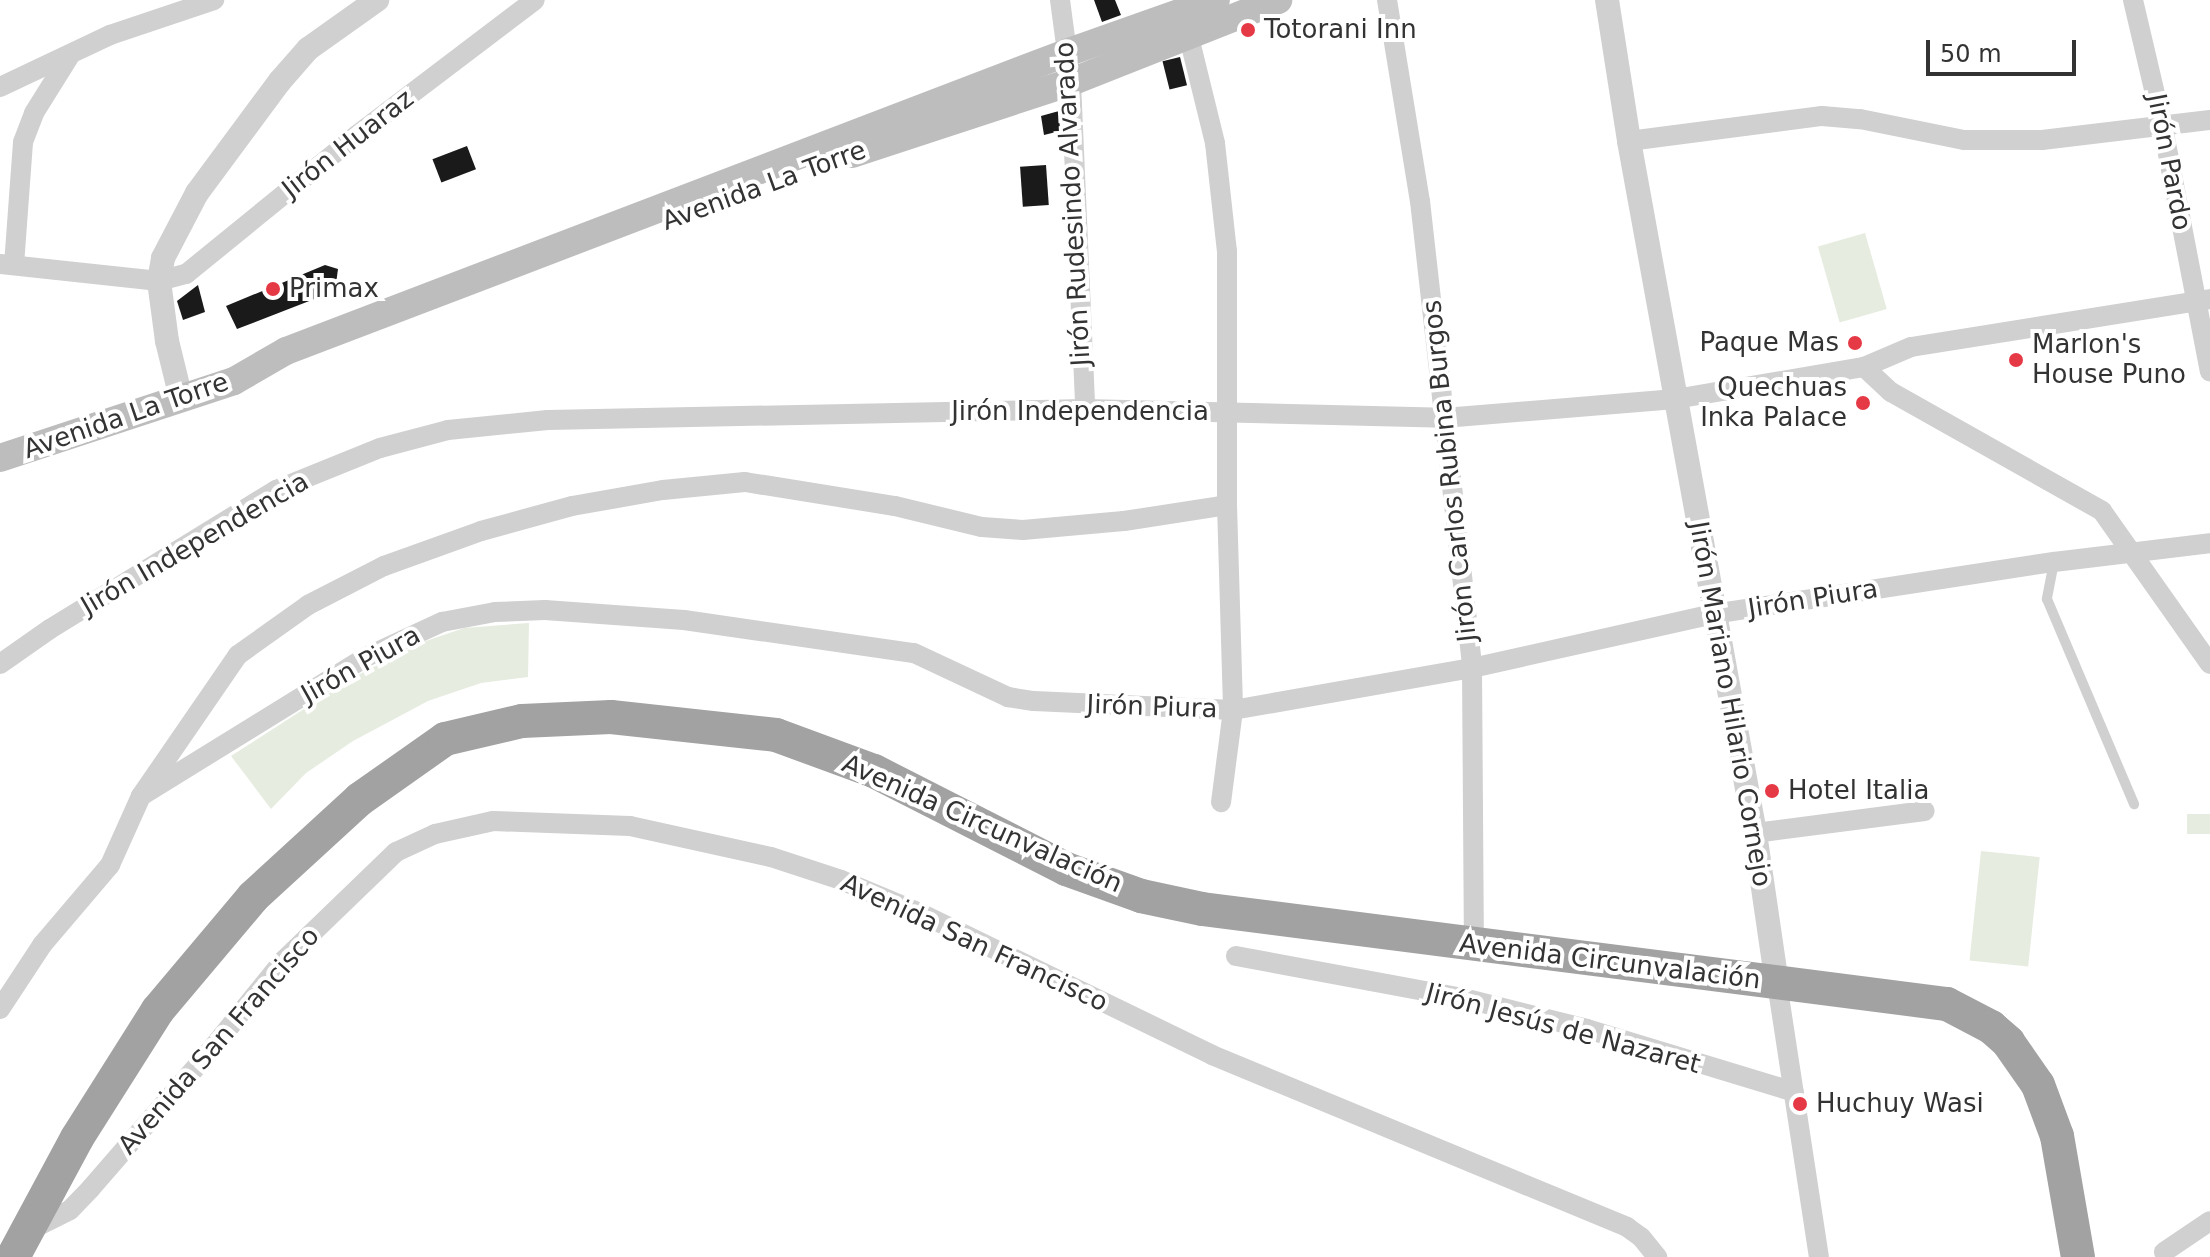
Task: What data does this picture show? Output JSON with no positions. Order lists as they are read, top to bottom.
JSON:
{
  "streets": {
    "highway": ["Avenida Circunvalación"],
    "main road": ["Avenida La Torre"],
    "street": [
      "Jirón Huaraz",
      "Jirón Pardo",
      "Jirón Rudesindo Alvarado",
      "Jirón Independencia",
      "Jirón Carlos Rubina Burgos",
      "Jirón Piura",
      "Jirón Mariano Hilario Cornejo",
      "Avenida San Francisco",
      "Jirón Jesús de Nazaret"
    ]
  },
  "crossings": [
    ["Jirón Pardo", "Jirón Independencia"],
    ["Avenida La Torre", "Jirón Rudesindo Alvarado"],
    ["Jirón Rudesindo Alvarado", "Jirón Independencia"],
    ["Jirón Independencia", "Jirón Carlos Rubina Burgos"],
    ["Jirón Independencia", "Jirón Mariano Hilario Cornejo"],
    ["Jirón Carlos Rubina Burgos", "Jirón Piura"],
    ["Jirón Carlos Rubina Burgos", "Avenida Circunvalación"],
    ["Jirón Piura", "Jirón Mariano Hilario Cornejo"],
    ["Jirón Mariano Hilario Cornejo", "Avenida Circunvalación"],
    ["Avenida Circunvalación", "Avenida San Francisco"]
  ],
  "places": [
    "Totorani Inn",
    "Primax",
    "Paque Mas",
    "Marlon's House Puno",
    "Quechuas Inka Palace",
    "Hotel Italia",
    "Huchuy Wasi"
  ],
  "scale_bar": "50 m"
}
